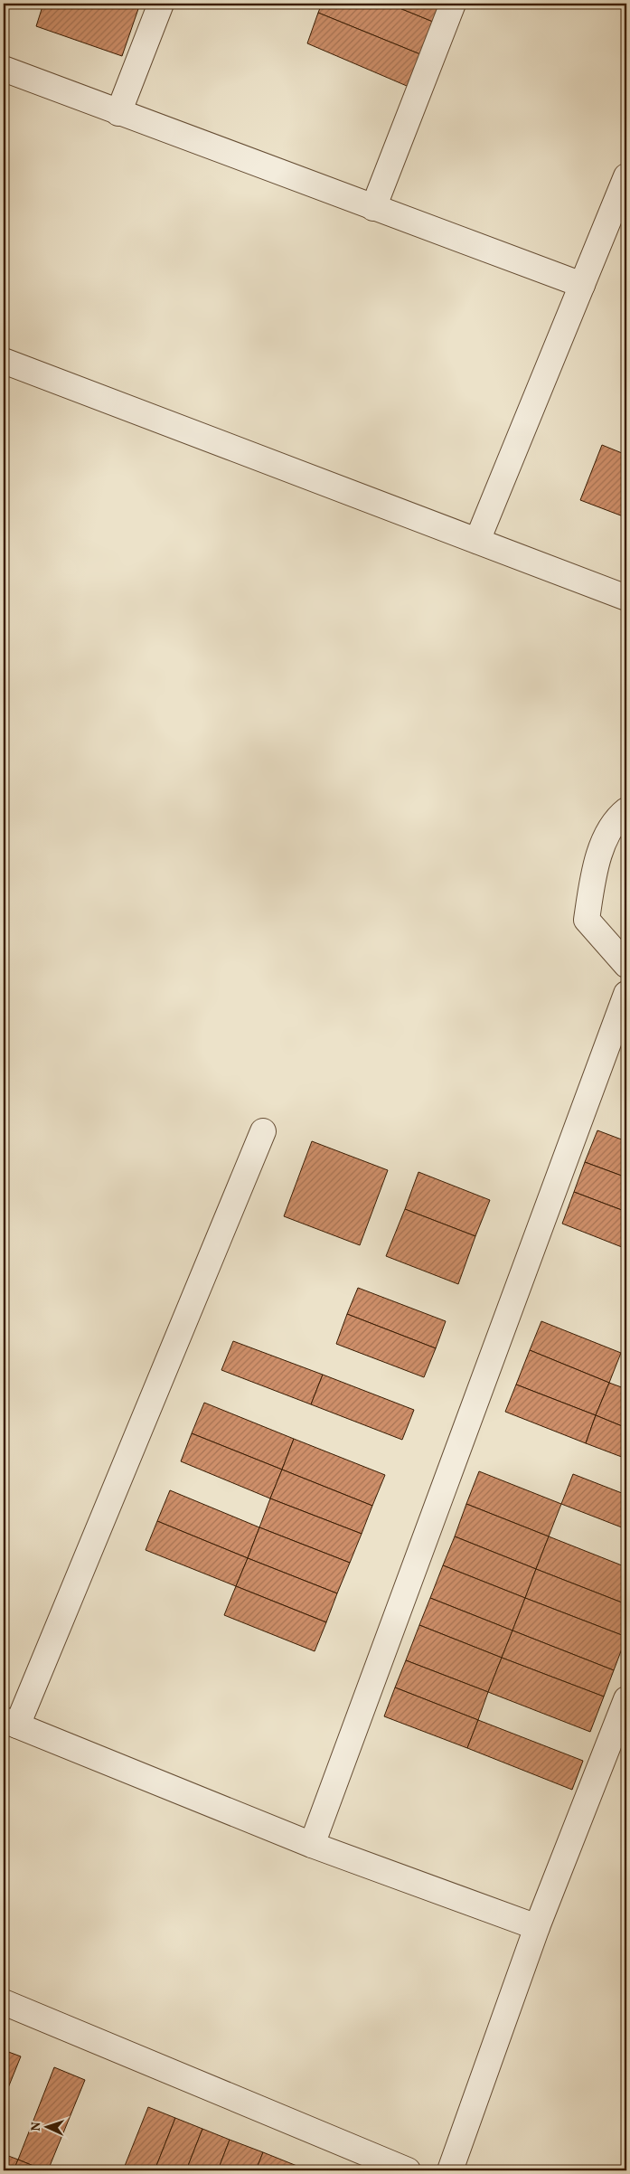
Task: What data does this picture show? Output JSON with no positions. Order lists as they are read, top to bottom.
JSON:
{
  "north": "left"
}
